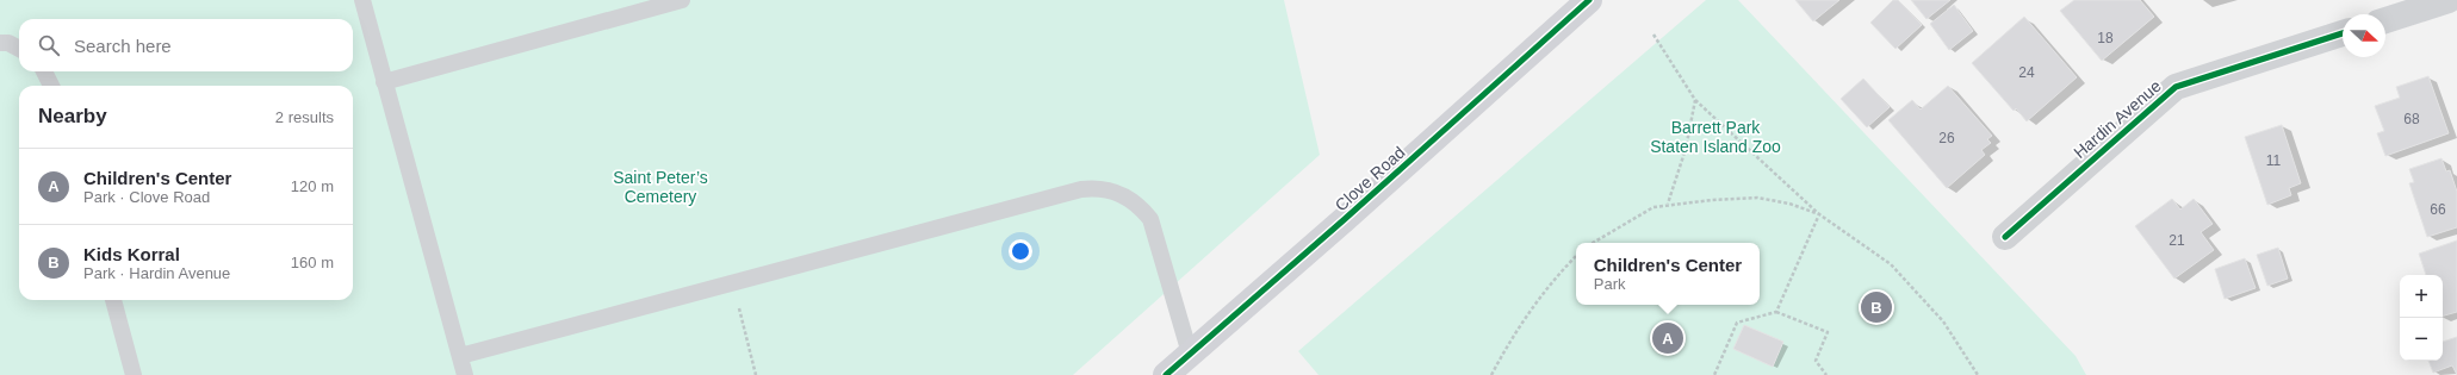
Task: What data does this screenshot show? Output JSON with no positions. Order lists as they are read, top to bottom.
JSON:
{
  "streets": {
    "main road": ["Clove Road"],
    "street": ["Hardin Avenue"]
  },
  "parks": ["Barrett Park Staten Island Zoo", "Saint Peter’s Cemetery"],
  "house_numbers": [
    "18",
    "24",
    "68",
    "26",
    "11",
    "66",
    "21"
  ],
  "north": "right",
  "page": {
    "search": "Search here",
    "heading": ["Nearby", "2 results"],
    "list": [
      {
        "mark": "A",
        "name": "Children's Center",
        "note": "Park · Clove Road",
        "value": "120 m"
      },
      {
        "mark": "B",
        "name": "Kids Korral",
        "note": "Park · Hardin Avenue",
        "value": "160 m"
      }
    ],
    "popup": ["Children's Center", "Park"],
    "map_buttons": ["+", "−"],
    "pins": ["B", "A"]
  }
}
